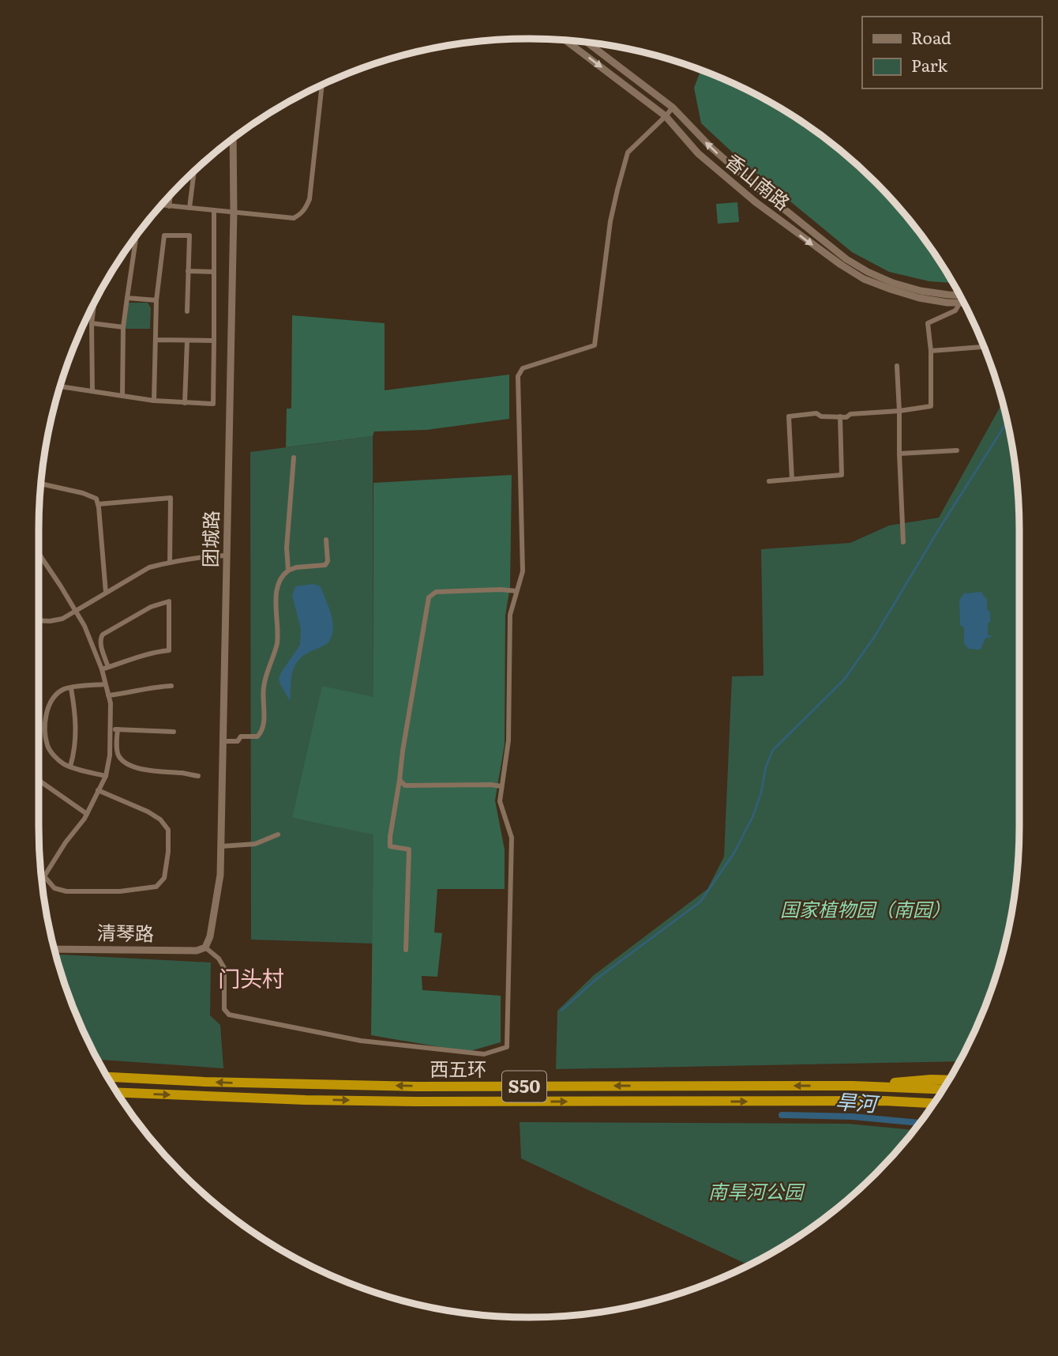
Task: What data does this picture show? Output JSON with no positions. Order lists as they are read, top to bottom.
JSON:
{
  "streets": {
    "highway": ["西五环", "S50"],
    "street": ["香山南路", "团城路", "清琴路"]
  },
  "crossings": [
    ["团城路", "清琴路"]
  ],
  "districts": ["门头村"],
  "water": ["旱河"],
  "parks": ["国家植物园（南园）", "南旱河公园"],
  "legend": ["Road", "Park"]
}
